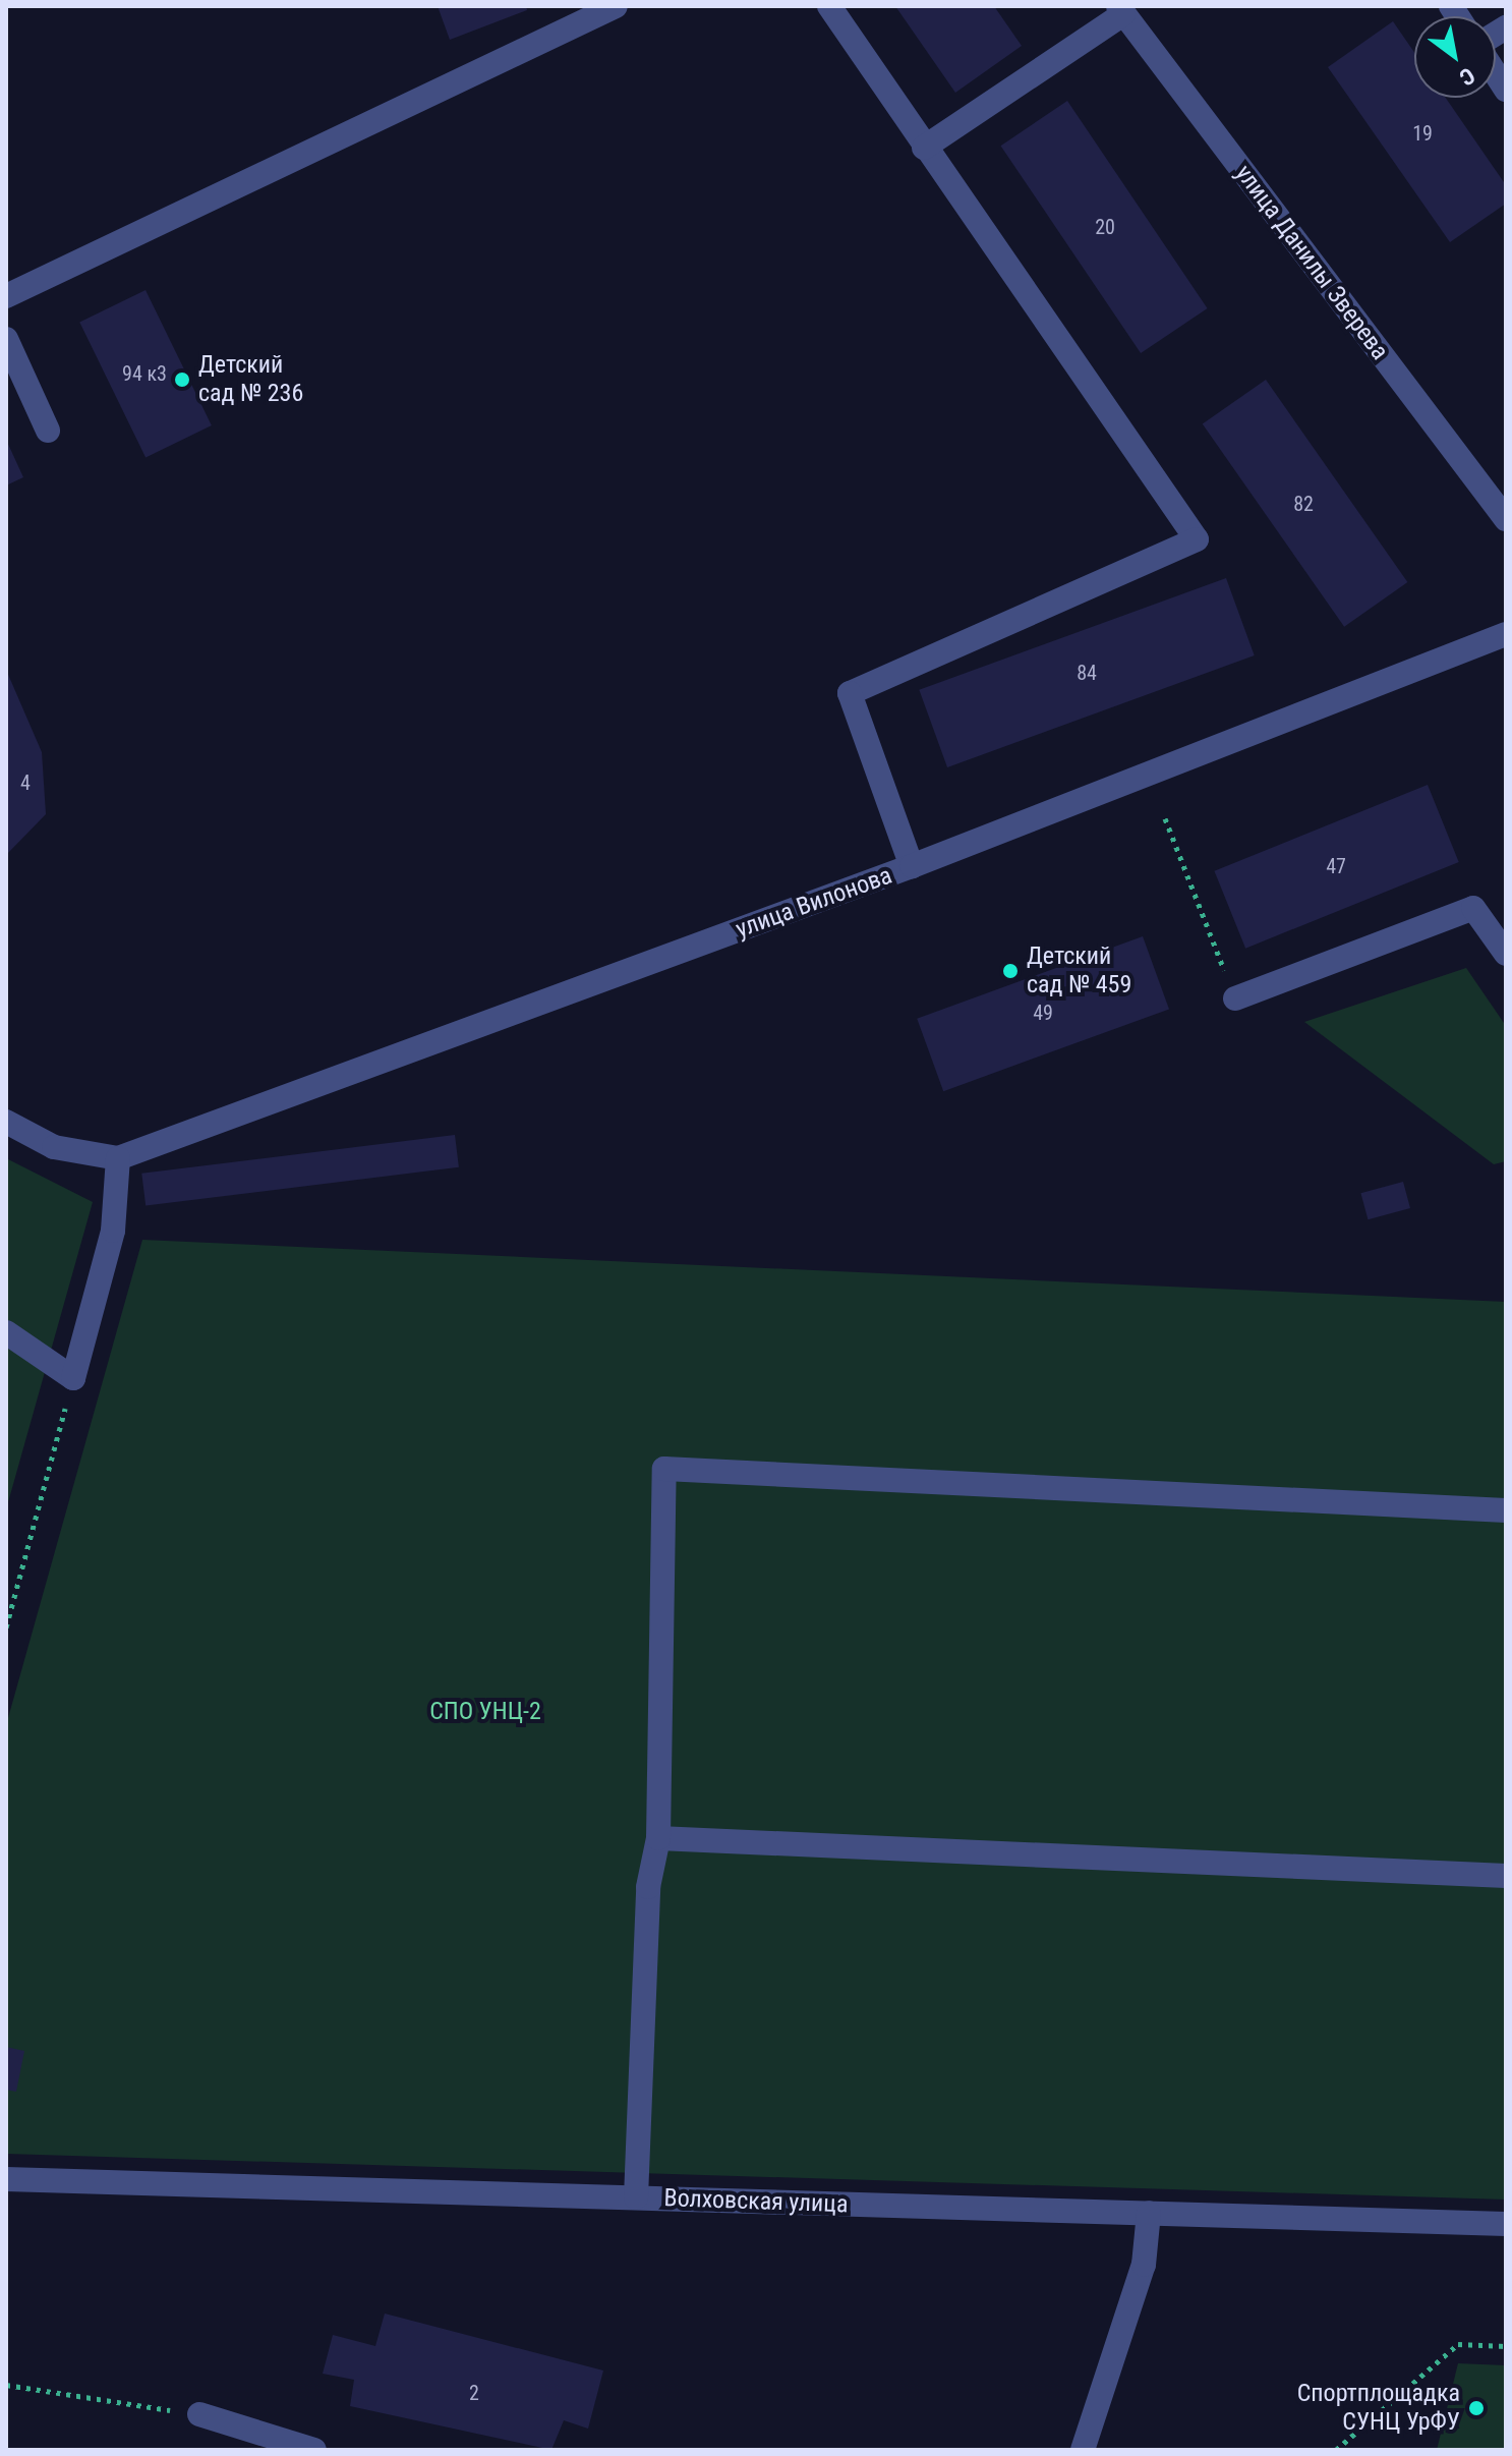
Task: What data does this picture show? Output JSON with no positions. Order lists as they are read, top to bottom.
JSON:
{
  "streets": {
    "street": ["улица Данилы Зверева", "улица Вилонова", "Волховская улица"]
  },
  "parks": ["СПО УНЦ-2"],
  "places": ["Детский сад № 236", "Детский сад № 459", "Спортплощадка СУНЦ УрФУ"],
  "house_numbers": [
    "19",
    "20",
    "94 к3",
    "82",
    "84",
    "4",
    "47",
    "49",
    "2"
  ],
  "north": "bottom right"
}
